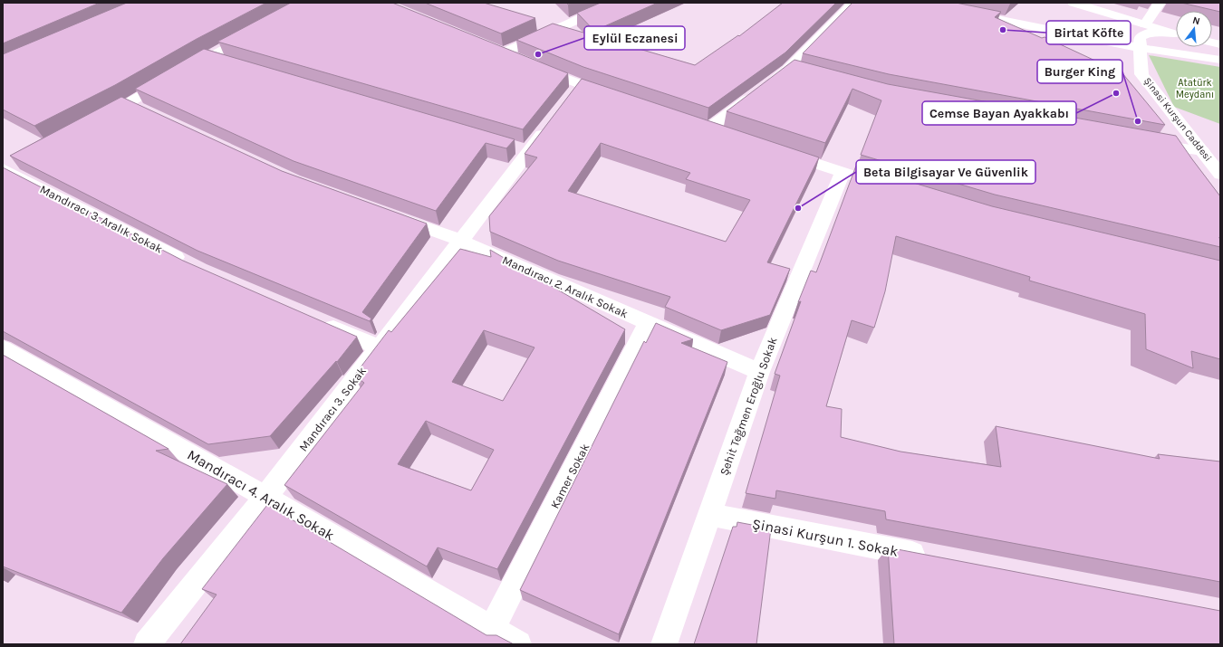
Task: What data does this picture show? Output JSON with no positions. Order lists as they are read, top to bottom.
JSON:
{
  "streets": {
    "street": [
      "Şinasi Kurşun Caddesi",
      "Mandıracı 3. Aralık Sokak",
      "Mandıracı 2. Aralık Sokak",
      "Şehit Teğmen Eroğlu Sokak",
      "Mandıracı 3. Sokak",
      "Kamer Sokak",
      "Mandıracı 4. Aralık Sokak",
      "Şinasi Kurşun 1. Sokak"
    ]
  },
  "crossings": [
    ["Mandıracı 2. Aralık Sokak", "Şehit Teğmen Eroğlu Sokak"],
    ["Mandıracı 2. Aralık Sokak", "Mandıracı 3. Sokak"],
    ["Mandıracı 2. Aralık Sokak", "Kamer Sokak"],
    ["Şehit Teğmen Eroğlu Sokak", "Şinasi Kurşun 1. Sokak"],
    ["Mandıracı 3. Sokak", "Mandıracı 4. Aralık Sokak"],
    ["Kamer Sokak", "Mandıracı 4. Aralık Sokak"]
  ],
  "parks": ["Atatürk Meydanı"],
  "places": [
    "Birtat Köfte",
    "Eylül Eczanesi",
    "Cemse Bayan Ayakkabı",
    "Burger King",
    "Beta Bilgisayar Ve Güvenlik"
  ],
  "north": "top"
}
